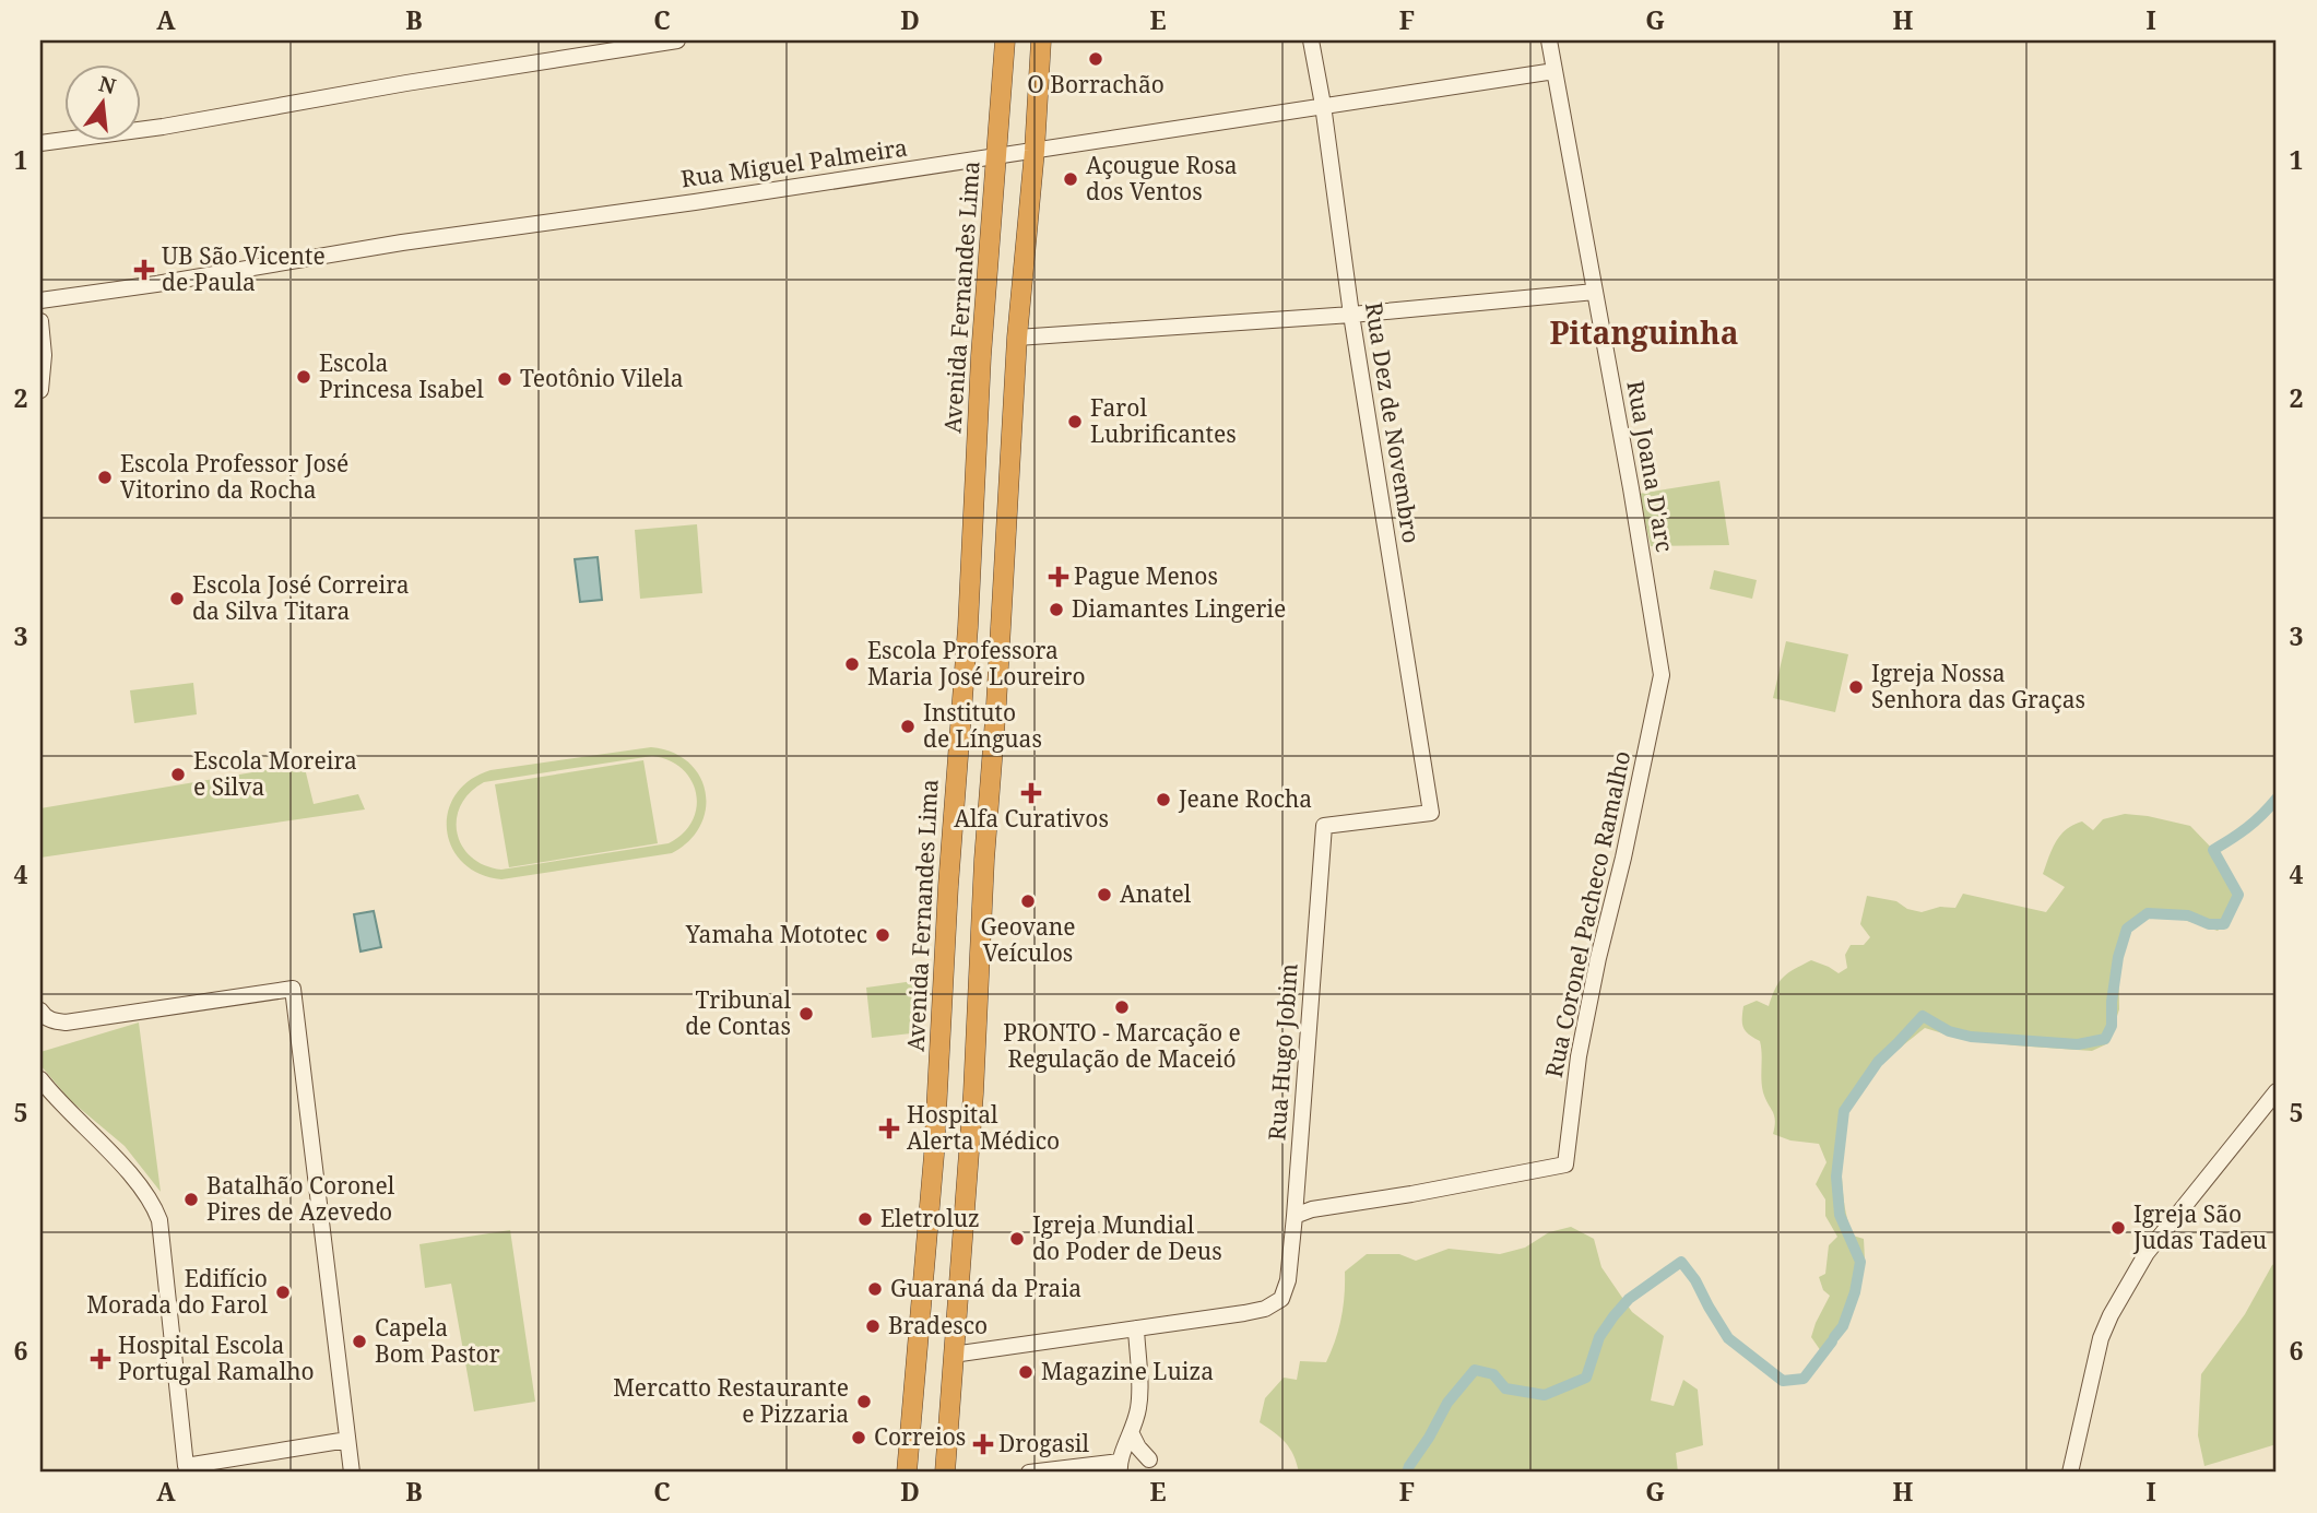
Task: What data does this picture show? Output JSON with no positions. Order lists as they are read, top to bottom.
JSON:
{
  "streets": {
    "highway": ["Avenida Fernandes Lima"],
    "street": [
      "Rua Miguel Palmeira",
      "Rua Dez de Novembro",
      "Rua Joana D'arc",
      "Rua Coronel Pacheco Ramalho",
      "Rua Hugo Jobim"
    ]
  },
  "crossings": [
    ["Rua Miguel Palmeira", "Avenida Fernandes Lima"],
    ["Rua Miguel Palmeira", "Rua Dez de Novembro"],
    ["Rua Miguel Palmeira", "Rua Joana D'arc"],
    ["Rua Dez de Novembro", "Rua Hugo Jobim"],
    ["Rua Joana D'arc", "Rua Coronel Pacheco Ramalho"],
    ["Rua Coronel Pacheco Ramalho", "Rua Hugo Jobim"]
  ],
  "districts": ["Pitanguinha"],
  "places": {
    "other": [
      "O Borrachão",
      "Açougue Rosa dos Ventos",
      "Escola Princesa Isabel",
      "Teotônio Vilela",
      "Farol Lubrificantes",
      "Escola Professor José Vitorino da Rocha",
      "Escola José Correira da Silva Titara",
      "Diamantes Lingerie",
      "Escola Professora Maria José Loureiro",
      "Igreja Nossa Senhora das Graças",
      "Instituto de Línguas",
      "Escola Moreira e Silva",
      "Jeane Rocha",
      "Anatel",
      "Geovane Veículos",
      "Yamaha Mototec",
      "PRONTO - Marcação e Regulação de Maceió",
      "Tribunal de Contas",
      "Batalhão Coronel Pires de Azevedo",
      "Eletroluz",
      "Igreja São Judas Tadeu",
      "Igreja Mundial do Poder de Deus",
      "Guaraná da Praia",
      "Edifício Morada do Farol",
      "Bradesco",
      "Capela Bom Pastor",
      "Magazine Luiza",
      "Mercatto Restaurante e Pizzaria",
      "Correios"
    ],
    "health": [
      "UB São Vicente de Paula",
      "Pague Menos",
      "Alfa Curativos",
      "Hospital Alerta Médico",
      "Hospital Escola Portugal Ramalho",
      "Drogasil"
    ]
  },
  "north": "top",
  "grid": {
    "columns": [
      "A",
      "B",
      "C",
      "D",
      "E",
      "F",
      "G",
      "H",
      "I"
    ],
    "rows": [
      "1",
      "2",
      "3",
      "4",
      "5",
      "6"
    ]
  }
}
